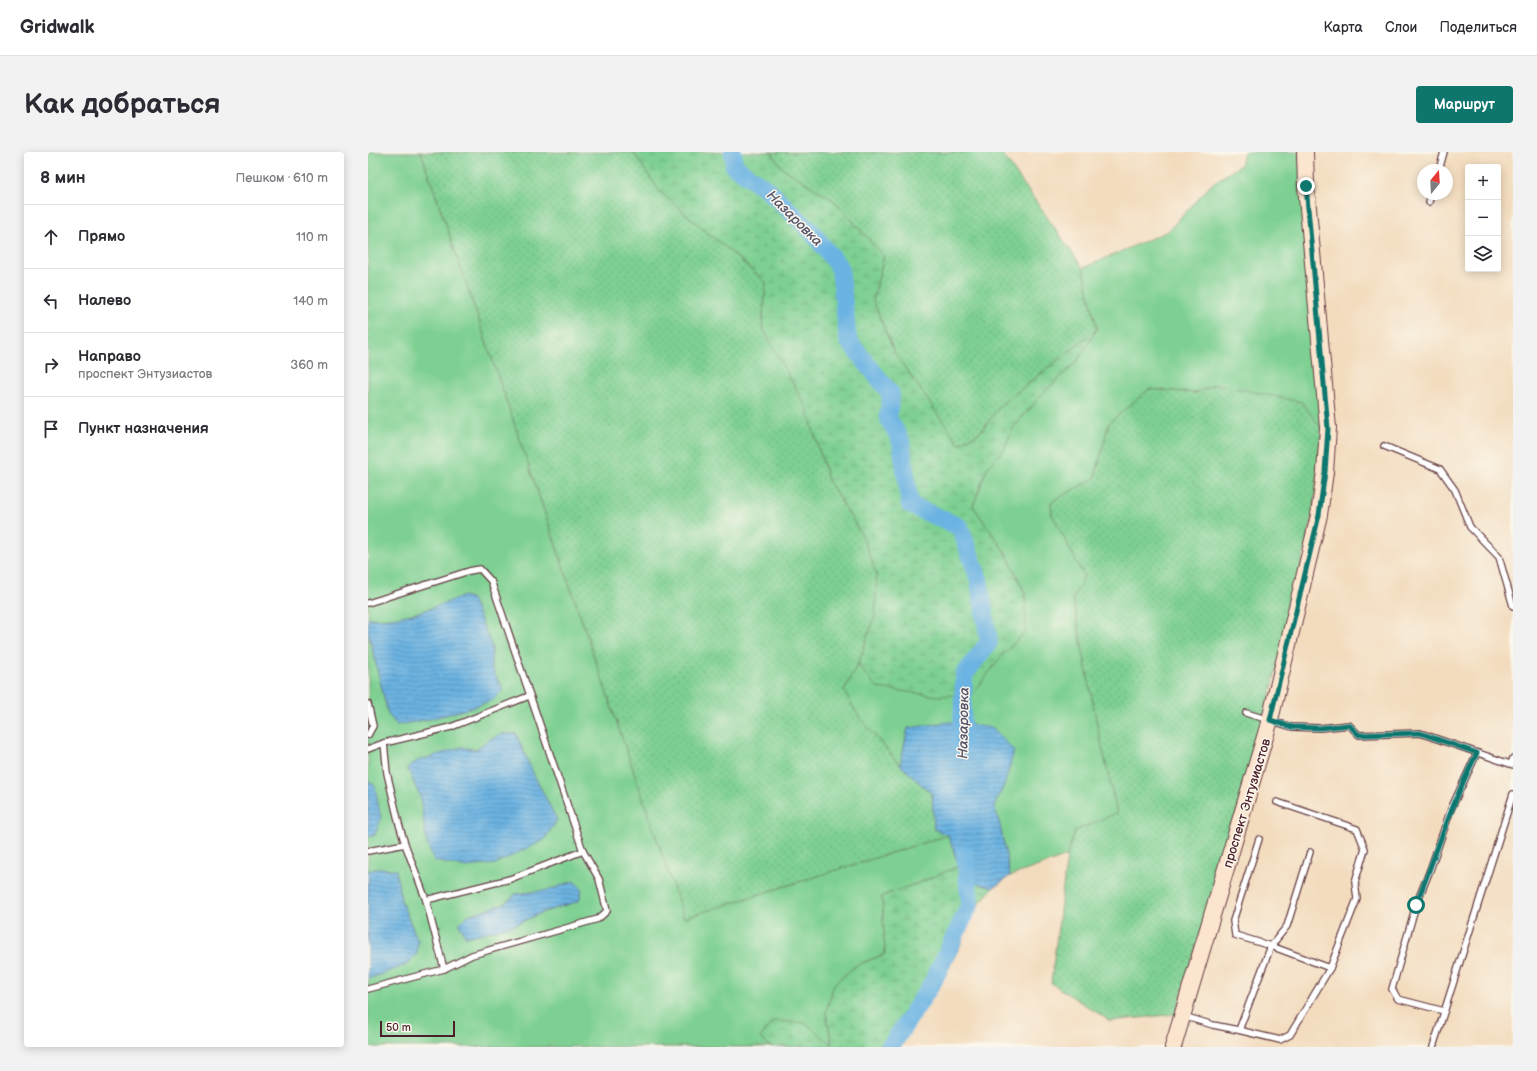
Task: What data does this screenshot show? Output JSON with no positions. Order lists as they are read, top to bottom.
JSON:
{
  "streets": {
    "street": ["проспект Энтузиастов"]
  },
  "water": ["Назаровка"],
  "scale_bar": "50 m",
  "north": "top",
  "page": {
    "header": "Gridwalk",
    "nav": ["Карта", "Слои", "Поделиться"],
    "buttons": "Маршрут",
    "title": "Как добраться",
    "heading": ["8 мин", "Пешком · 610 m"],
    "map_buttons": ["+", "−"],
    "list": [
      ["Прямо", "110 m"],
      ["Налево", "140 m"],
      ["Направо", "проспект Энтузиастов", "360 m"],
      "Пункт назначения"
    ],
    "scale": "50 m"
  }
}
